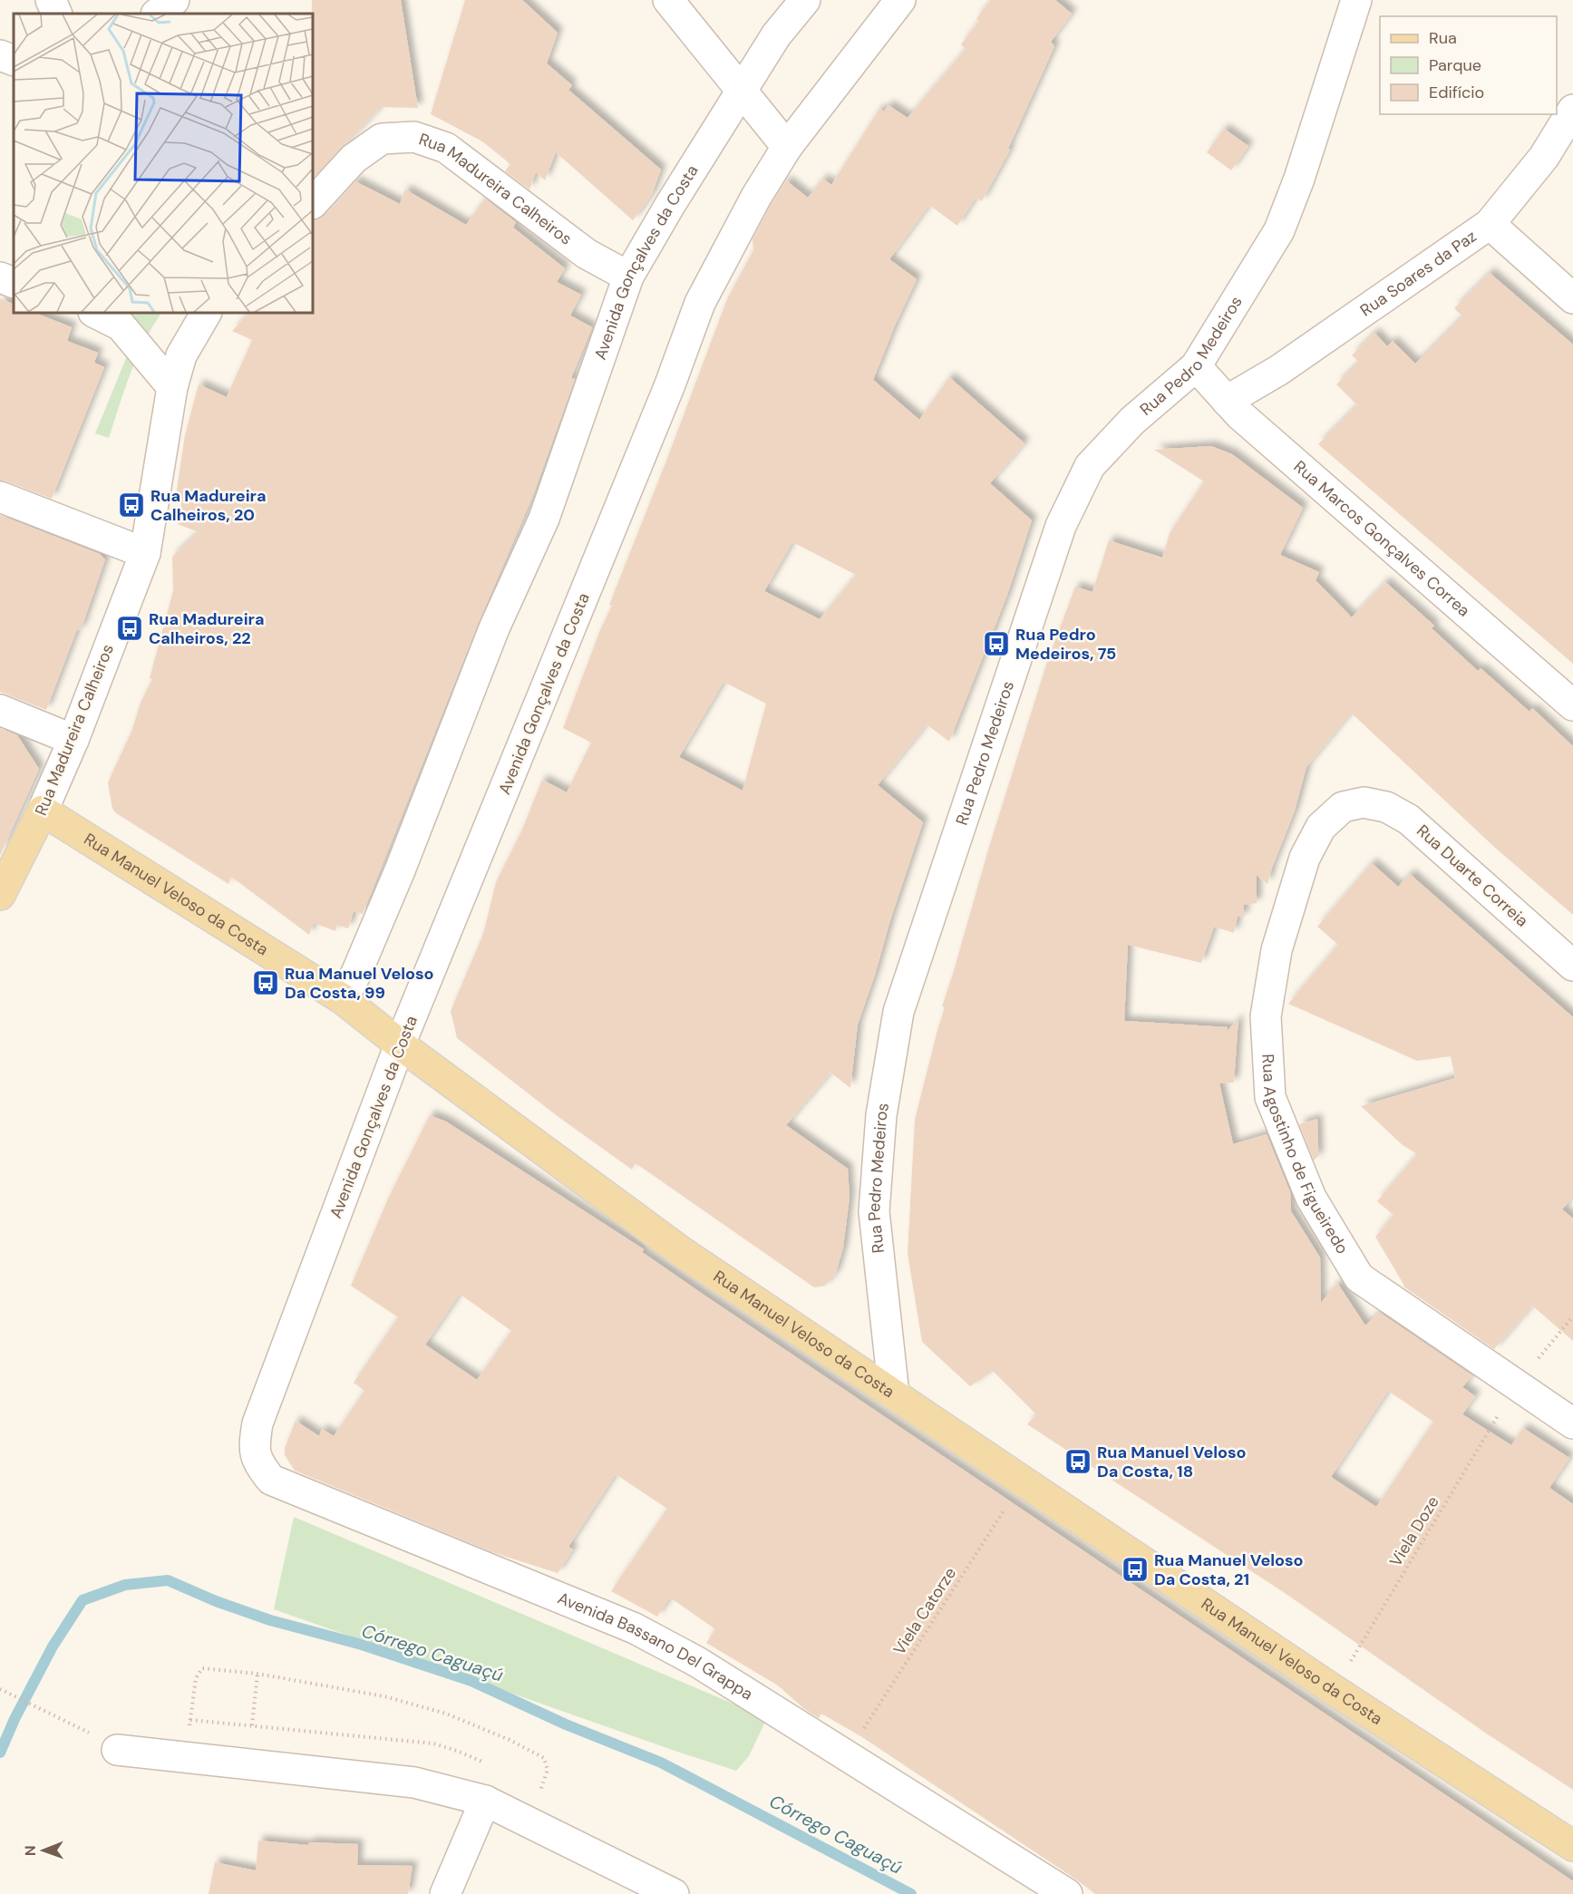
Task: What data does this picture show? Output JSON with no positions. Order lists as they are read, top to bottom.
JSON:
{
  "streets": {
    "main road": ["Rua Madureira Calheiros", "Rua Manuel Veloso da Costa"],
    "street": [
      "Avenida Gonçalves da Costa",
      "Rua Soares da Paz",
      "Rua Pedro Medeiros",
      "Rua Marcos Gonçalves Correa",
      "Rua Duarte Correia",
      "Rua Agostinho de Figueiredo",
      "Avenida Bassano Del Grappa"
    ],
    "path": ["Viela Doze", "Viela Catorze"]
  },
  "crossings": [
    ["Rua Madureira Calheiros", "Avenida Gonçalves da Costa"],
    ["Rua Madureira Calheiros", "Rua Manuel Veloso da Costa"],
    ["Avenida Gonçalves da Costa", "Rua Manuel Veloso da Costa"],
    ["Avenida Gonçalves da Costa", "Avenida Bassano Del Grappa"],
    ["Rua Soares da Paz", "Rua Marcos Gonçalves Correa"],
    ["Rua Pedro Medeiros", "Rua Marcos Gonçalves Correa"],
    ["Rua Pedro Medeiros", "Rua Manuel Veloso da Costa"],
    ["Rua Duarte Correia", "Rua Agostinho de Figueiredo"],
    ["Rua Manuel Veloso da Costa", "Viela Doze"],
    ["Rua Manuel Veloso da Costa", "Viela Catorze"],
    ["Rua Agostinho de Figueiredo", "Viela Doze"],
    ["Viela Catorze", "Avenida Bassano Del Grappa"]
  ],
  "water": ["Córrego Caguaçú"],
  "places": {
    "bus stop": [
      "Rua Madureira Calheiros, 20",
      "Rua Madureira Calheiros, 22",
      "Rua Pedro Medeiros, 75",
      "Rua Manuel Veloso Da Costa, 99",
      "Rua Manuel Veloso Da Costa, 18",
      "Rua Manuel Veloso Da Costa, 21"
    ]
  },
  "legend": ["Rua", "Parque", "Edifício"],
  "north": "left"
}
